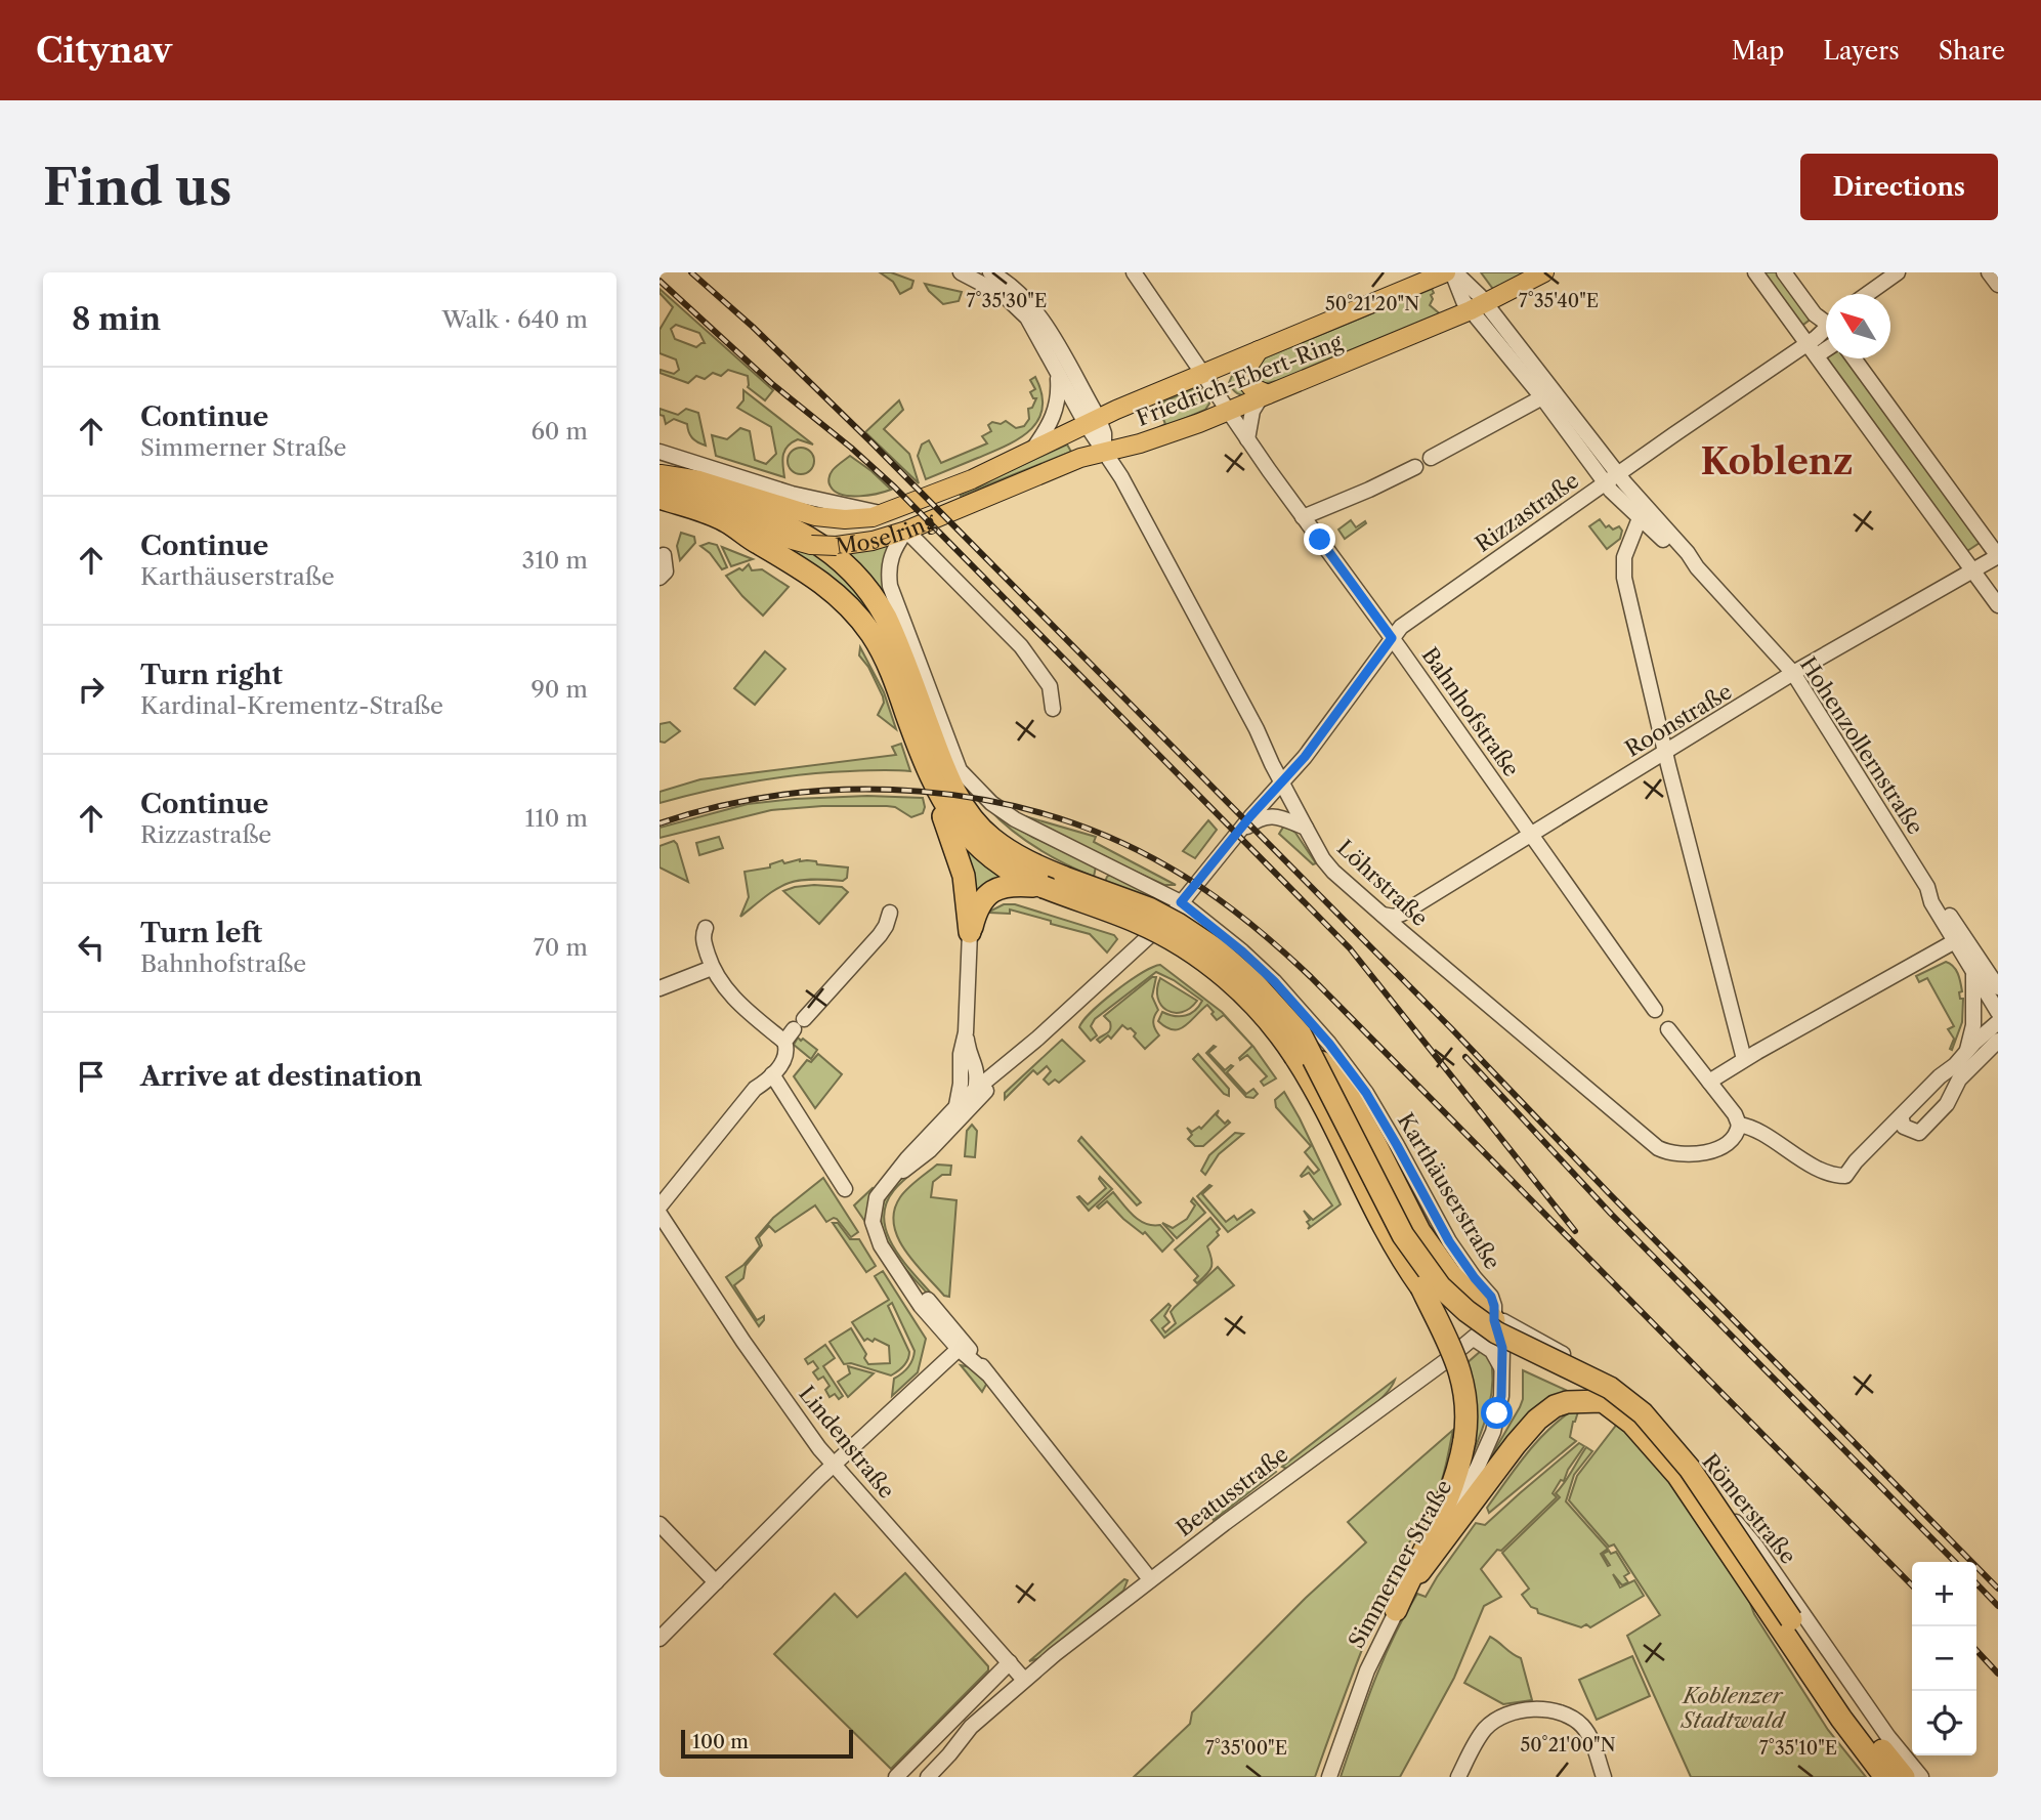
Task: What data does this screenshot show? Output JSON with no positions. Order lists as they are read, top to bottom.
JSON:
{
  "streets": {
    "highway": ["Moselring"],
    "main road": ["Friedrich-Ebert-Ring"],
    "street": [
      "Rizzastraße",
      "Bahnhofstraße",
      "Roonstraße",
      "Hohenzollernstraße",
      "Löhrstraße",
      "Karthäuserstraße",
      "Lindenstraße",
      "Beatusstraße",
      "Römerstraße",
      "Simmerner Straße"
    ]
  },
  "crossings": [
    ["Friedrich-Ebert-Ring", "Moselring"],
    ["Friedrich-Ebert-Ring", "Bahnhofstraße"],
    ["Friedrich-Ebert-Ring", "Hohenzollernstraße"],
    ["Friedrich-Ebert-Ring", "Löhrstraße"],
    ["Rizzastraße", "Bahnhofstraße"],
    ["Rizzastraße", "Hohenzollernstraße"],
    ["Rizzastraße", "Löhrstraße"],
    ["Rizzastraße", "Karthäuserstraße"],
    ["Moselring", "Löhrstraße"],
    ["Bahnhofstraße", "Roonstraße"],
    ["Roonstraße", "Hohenzollernstraße"],
    ["Roonstraße", "Löhrstraße"],
    ["Karthäuserstraße", "Beatusstraße"],
    ["Karthäuserstraße", "Römerstraße"],
    ["Karthäuserstraße", "Simmerner Straße"],
    ["Lindenstraße", "Beatusstraße"],
    ["Beatusstraße", "Römerstraße"],
    ["Beatusstraße", "Simmerner Straße"],
    ["Römerstraße", "Simmerner Straße"]
  ],
  "districts": ["Koblenz"],
  "parks": ["Koblenzer Stadtwald"],
  "scale_bar": "100 m",
  "north": "top left",
  "page": {
    "header": "Citynav",
    "nav": ["Map", "Layers", "Share"],
    "buttons": "Directions",
    "title": "Find us",
    "heading": ["8 min", "Walk · 640 m"],
    "list": [
      ["Continue", "Simmerner Straße", "60 m"],
      ["Continue", "Karthäuserstraße", "310 m"],
      ["Turn right", "Kardinal-Krementz-Straße", "90 m"],
      ["Continue", "Rizzastraße", "110 m"],
      ["Turn left", "Bahnhofstraße", "70 m"],
      "Arrive at destination"
    ],
    "map_buttons": ["+", "−"],
    "scale": "100 m"
  },
  "coordinates": [
    "7°35'30\"E",
    "7°35'40\"E",
    "50°21'20\"N",
    "50°21'00\"N",
    "7°35'00\"E",
    "7°35'10\"E"
  ]
}
